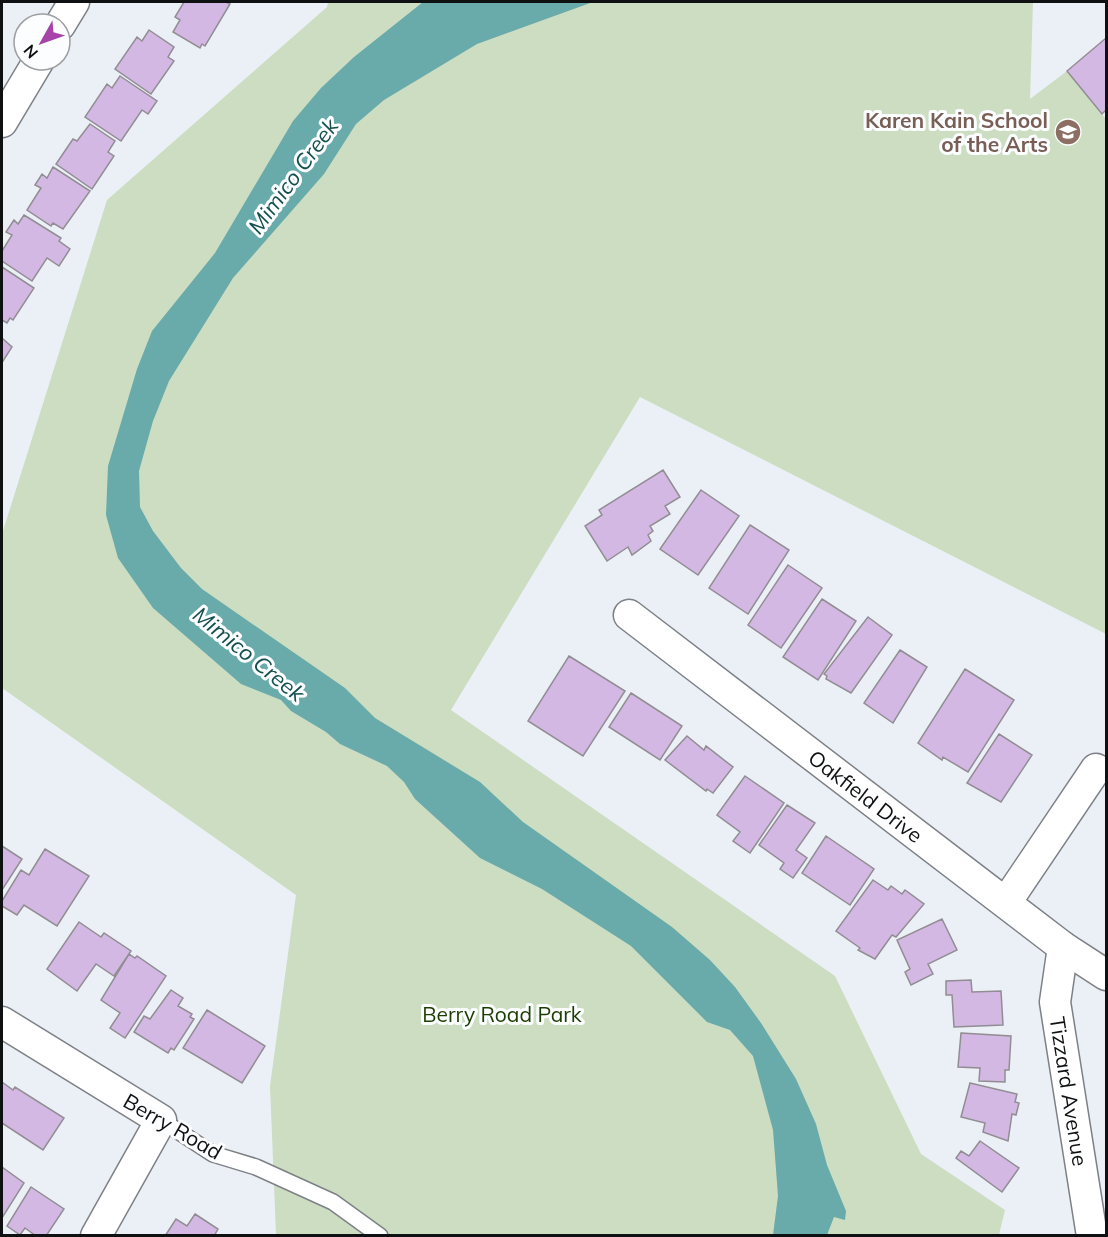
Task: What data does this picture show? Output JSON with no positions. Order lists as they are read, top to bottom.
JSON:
{
  "streets": {
    "street": ["Oakfield Drive", "Tizzard Avenue", "Berry Road"]
  },
  "crossings": [
    ["Oakfield Drive", "Tizzard Avenue"]
  ],
  "water": ["Mimico Creek"],
  "parks": ["Berry Road Park"],
  "places": {
    "school or university": ["Karen Kain School of the Arts"]
  },
  "north": "bottom left"
}
